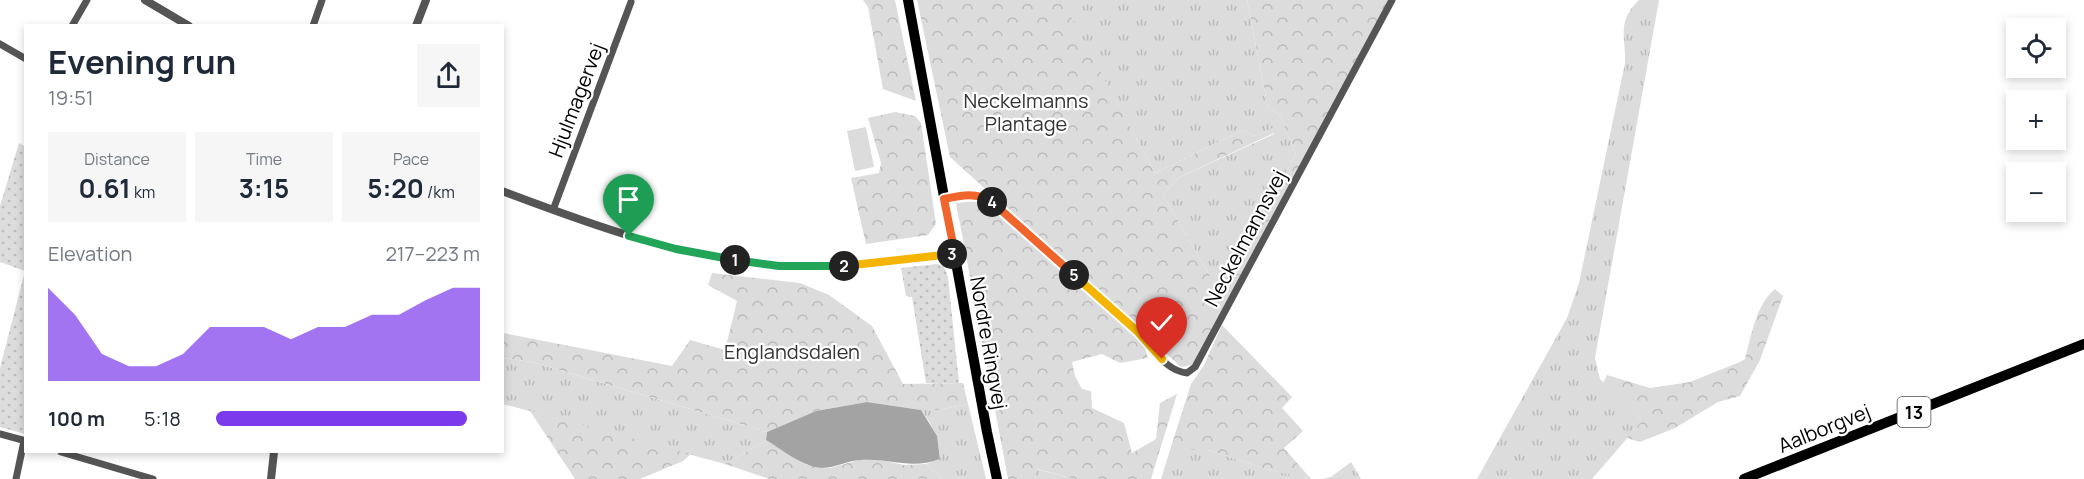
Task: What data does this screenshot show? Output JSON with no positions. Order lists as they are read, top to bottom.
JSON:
{
  "streets": {
    "main road": ["Nordre Ringvej", "13", "Aalborgvej"],
    "street": ["Hjulmagervej", "Neckelmannsvej"]
  },
  "crossings": [
    ["Neckelmannsvej", "Nordre Ringvej"]
  ],
  "parks": ["Neckelmanns Plantage", "Englandsdalen"],
  "page": {
    "map_buttons": ["+", "−"],
    "heading": ["Evening run", "19:51"],
    "stats": [
      ["Distance", "0.61 km"],
      ["Time", "3:15"],
      ["Pace", "5:20 /km"]
    ],
    "pins": [
      "4",
      "3",
      "1",
      "2",
      "5"
    ],
    "chart": ["Elevation", "217–223 m"],
    "list": [
      {
        "name": "100 m",
        "note": "5:18"
      }
    ]
  }
}
